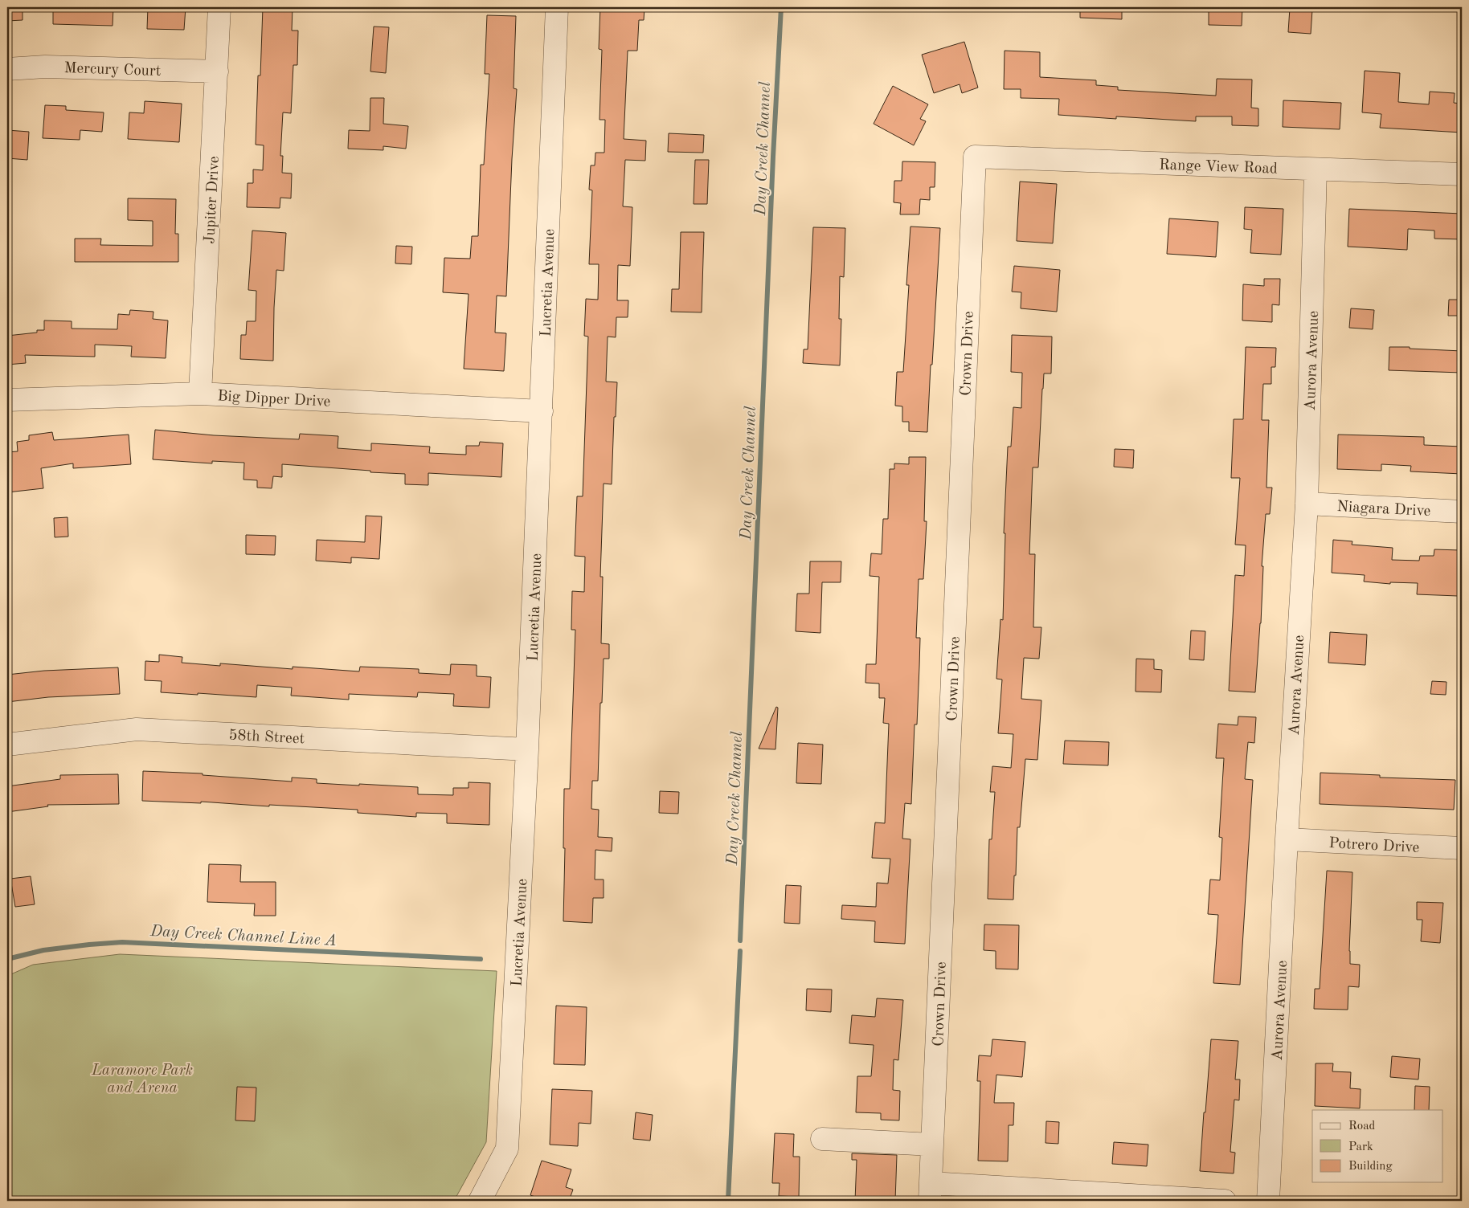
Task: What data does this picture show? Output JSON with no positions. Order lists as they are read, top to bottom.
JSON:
{
  "streets": {
    "street": [
      "Mercury Court",
      "Range View Road",
      "Jupiter Drive",
      "Lucretia Avenue",
      "Crown Drive",
      "Aurora Avenue",
      "Big Dipper Drive",
      "Niagara Drive",
      "58th Street",
      "Potrero Drive"
    ]
  },
  "crossings": [
    ["Mercury Court", "Jupiter Drive"],
    ["Range View Road", "Crown Drive"],
    ["Range View Road", "Aurora Avenue"],
    ["Jupiter Drive", "Big Dipper Drive"],
    ["Lucretia Avenue", "Big Dipper Drive"],
    ["Lucretia Avenue", "58th Street"],
    ["Aurora Avenue", "Niagara Drive"],
    ["Aurora Avenue", "Potrero Drive"]
  ],
  "water": ["Day Creek Channel", "Day Creek Channel Line A"],
  "parks": ["Laramore Park and Arena"],
  "legend": ["Road", "Park", "Building"]
}
